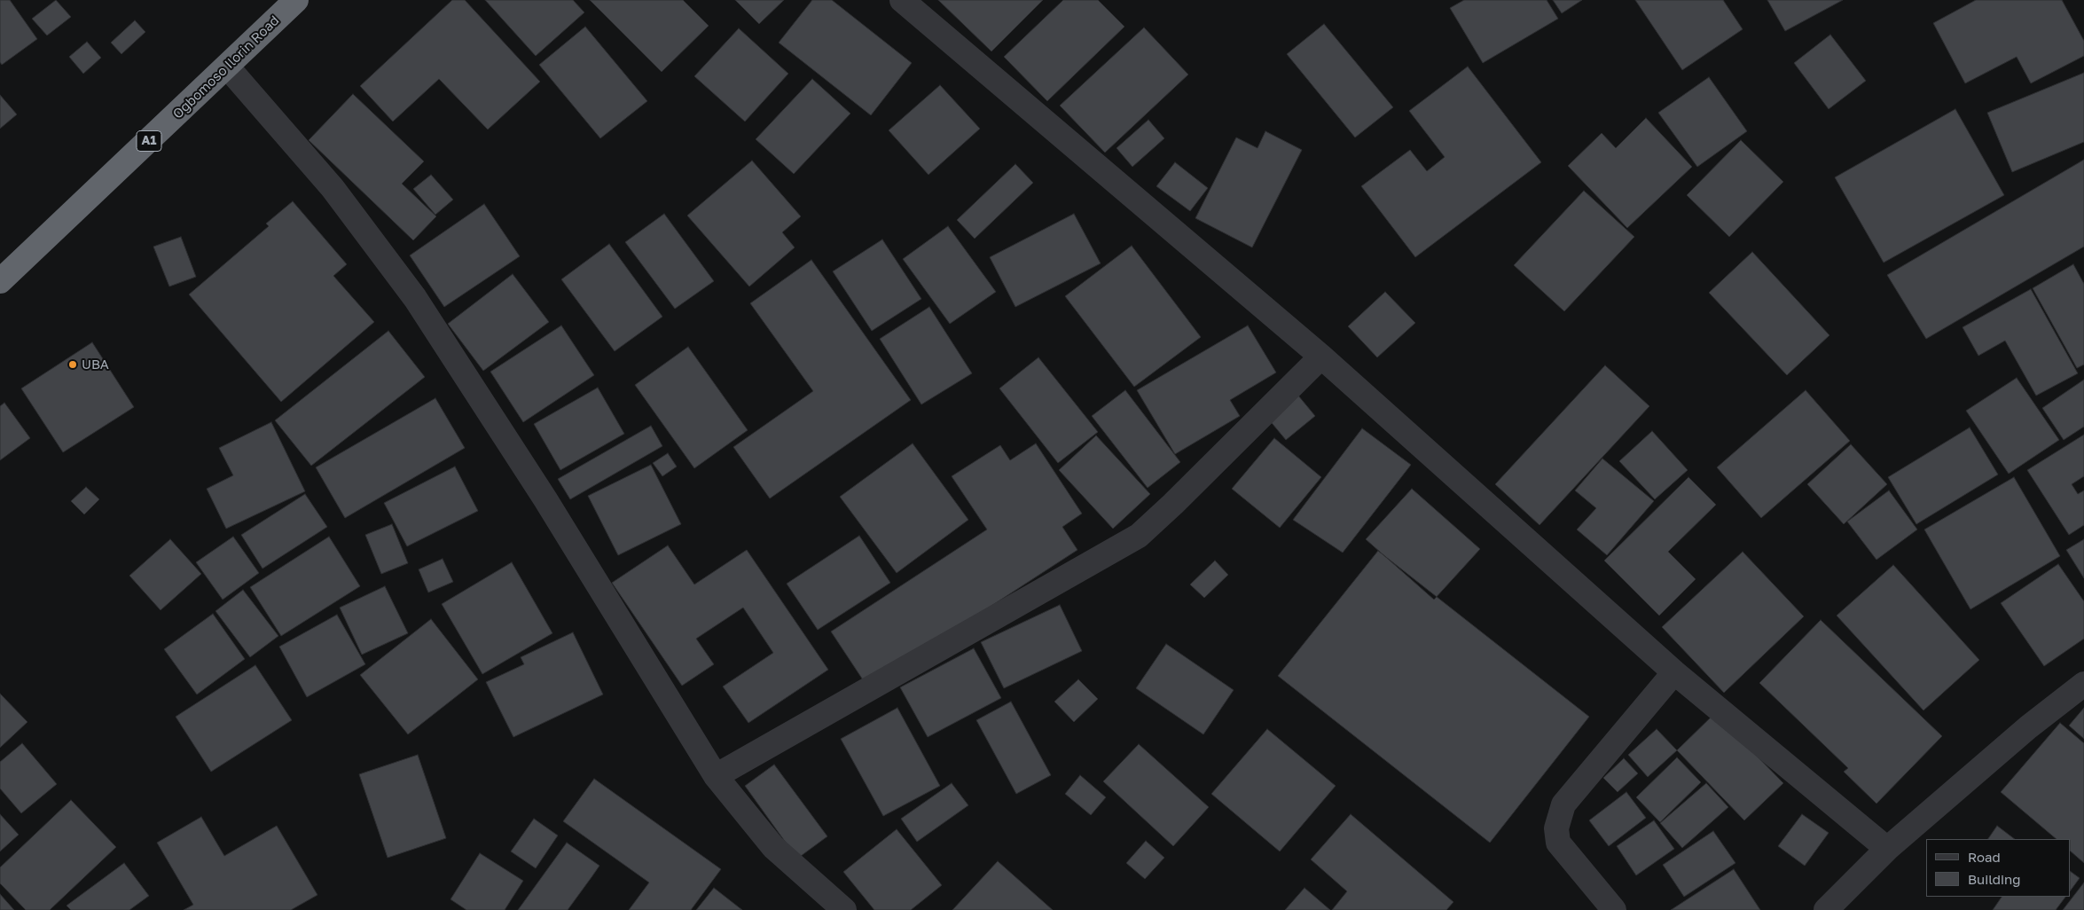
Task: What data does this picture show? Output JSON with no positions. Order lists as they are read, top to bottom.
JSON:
{
  "streets": {
    "highway": ["Ogbomoso Ilorin Road", "A1"]
  },
  "places": ["UBA"],
  "legend": ["Road", "Building"]
}
